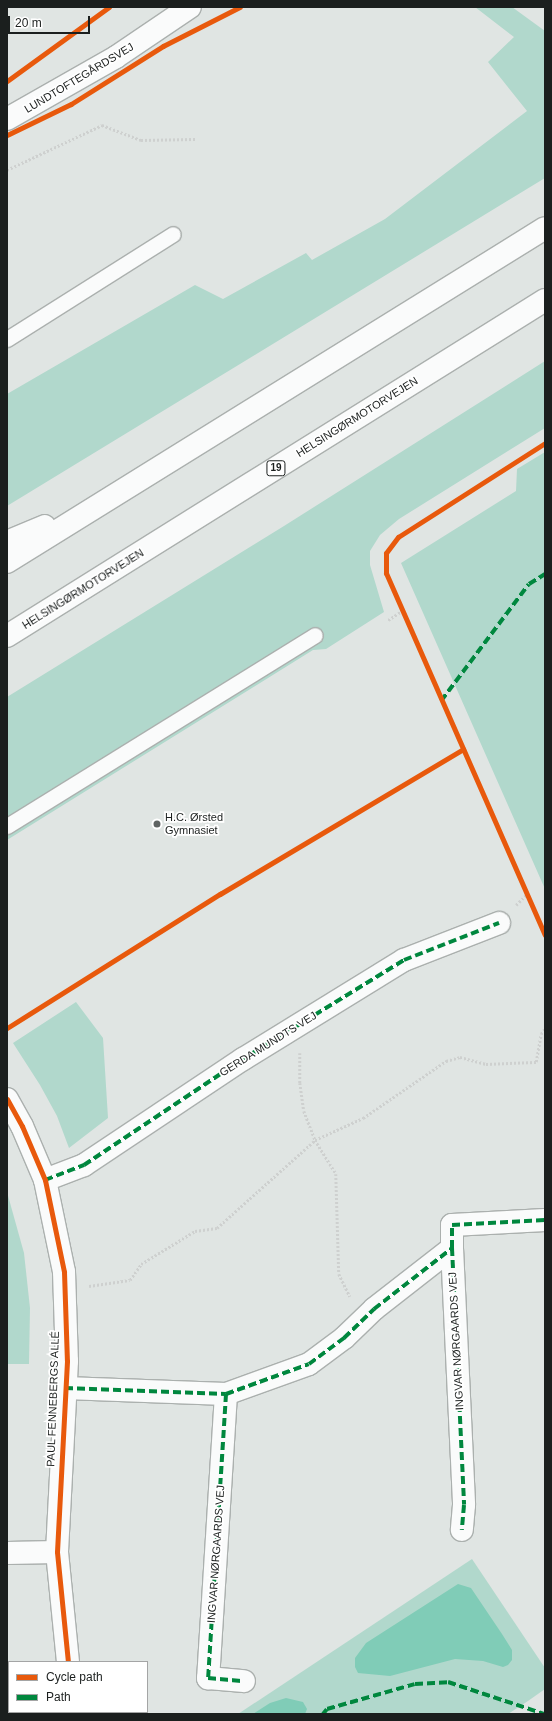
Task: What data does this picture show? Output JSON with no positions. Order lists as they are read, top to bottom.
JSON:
{
  "streets": {
    "main road": [
      "LUNDTOFTEGÅRDSVEJ",
      "HELSINGØRMOTORVEJEN",
      "19",
      "GERDA MUNDTS VEJ",
      "INGVAR NØRGAARDS VEJ",
      "PAUL FENNEBERGS ALLÉ"
    ]
  },
  "crossings": [
    ["GERDA MUNDTS VEJ", "PAUL FENNEBERGS ALLÉ"],
    ["INGVAR NØRGAARDS VEJ", "PAUL FENNEBERGS ALLÉ"]
  ],
  "places": ["H.C. Ørsted Gymnasiet"],
  "legend": ["Cycle path", "Path"],
  "scale_bar": "20 m"
}
